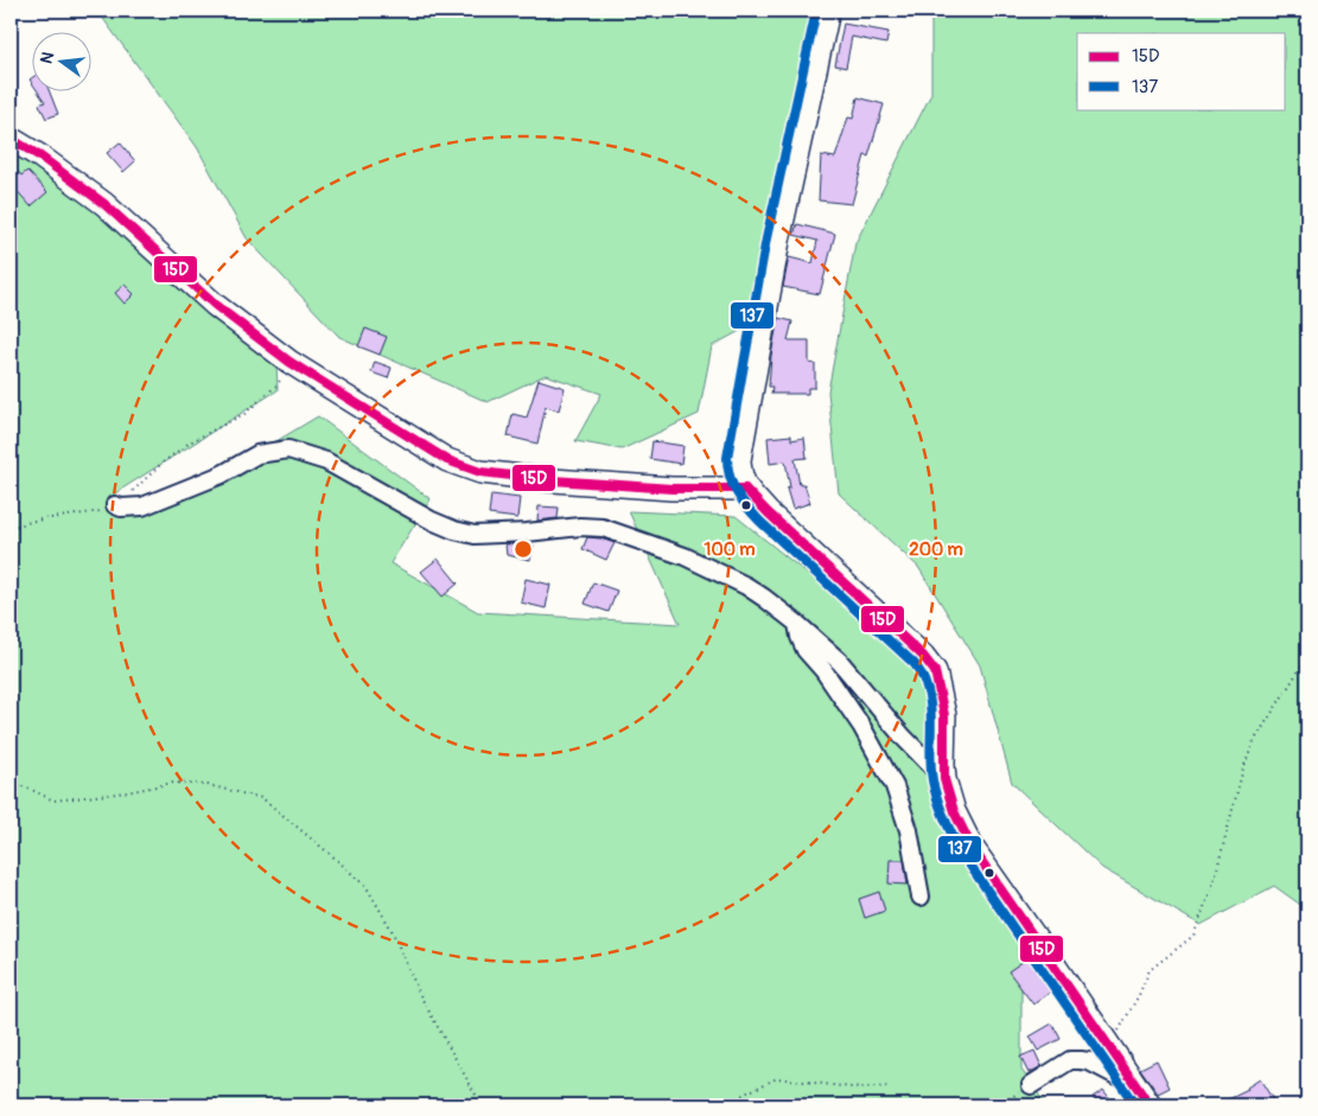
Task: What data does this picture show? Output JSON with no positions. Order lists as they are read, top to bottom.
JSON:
{
  "lines": ["transit line 137", "transit line 15D"],
  "legend": ["15D", "137"],
  "north": "left",
  "rings": ["100 m", "200 m"]
}
